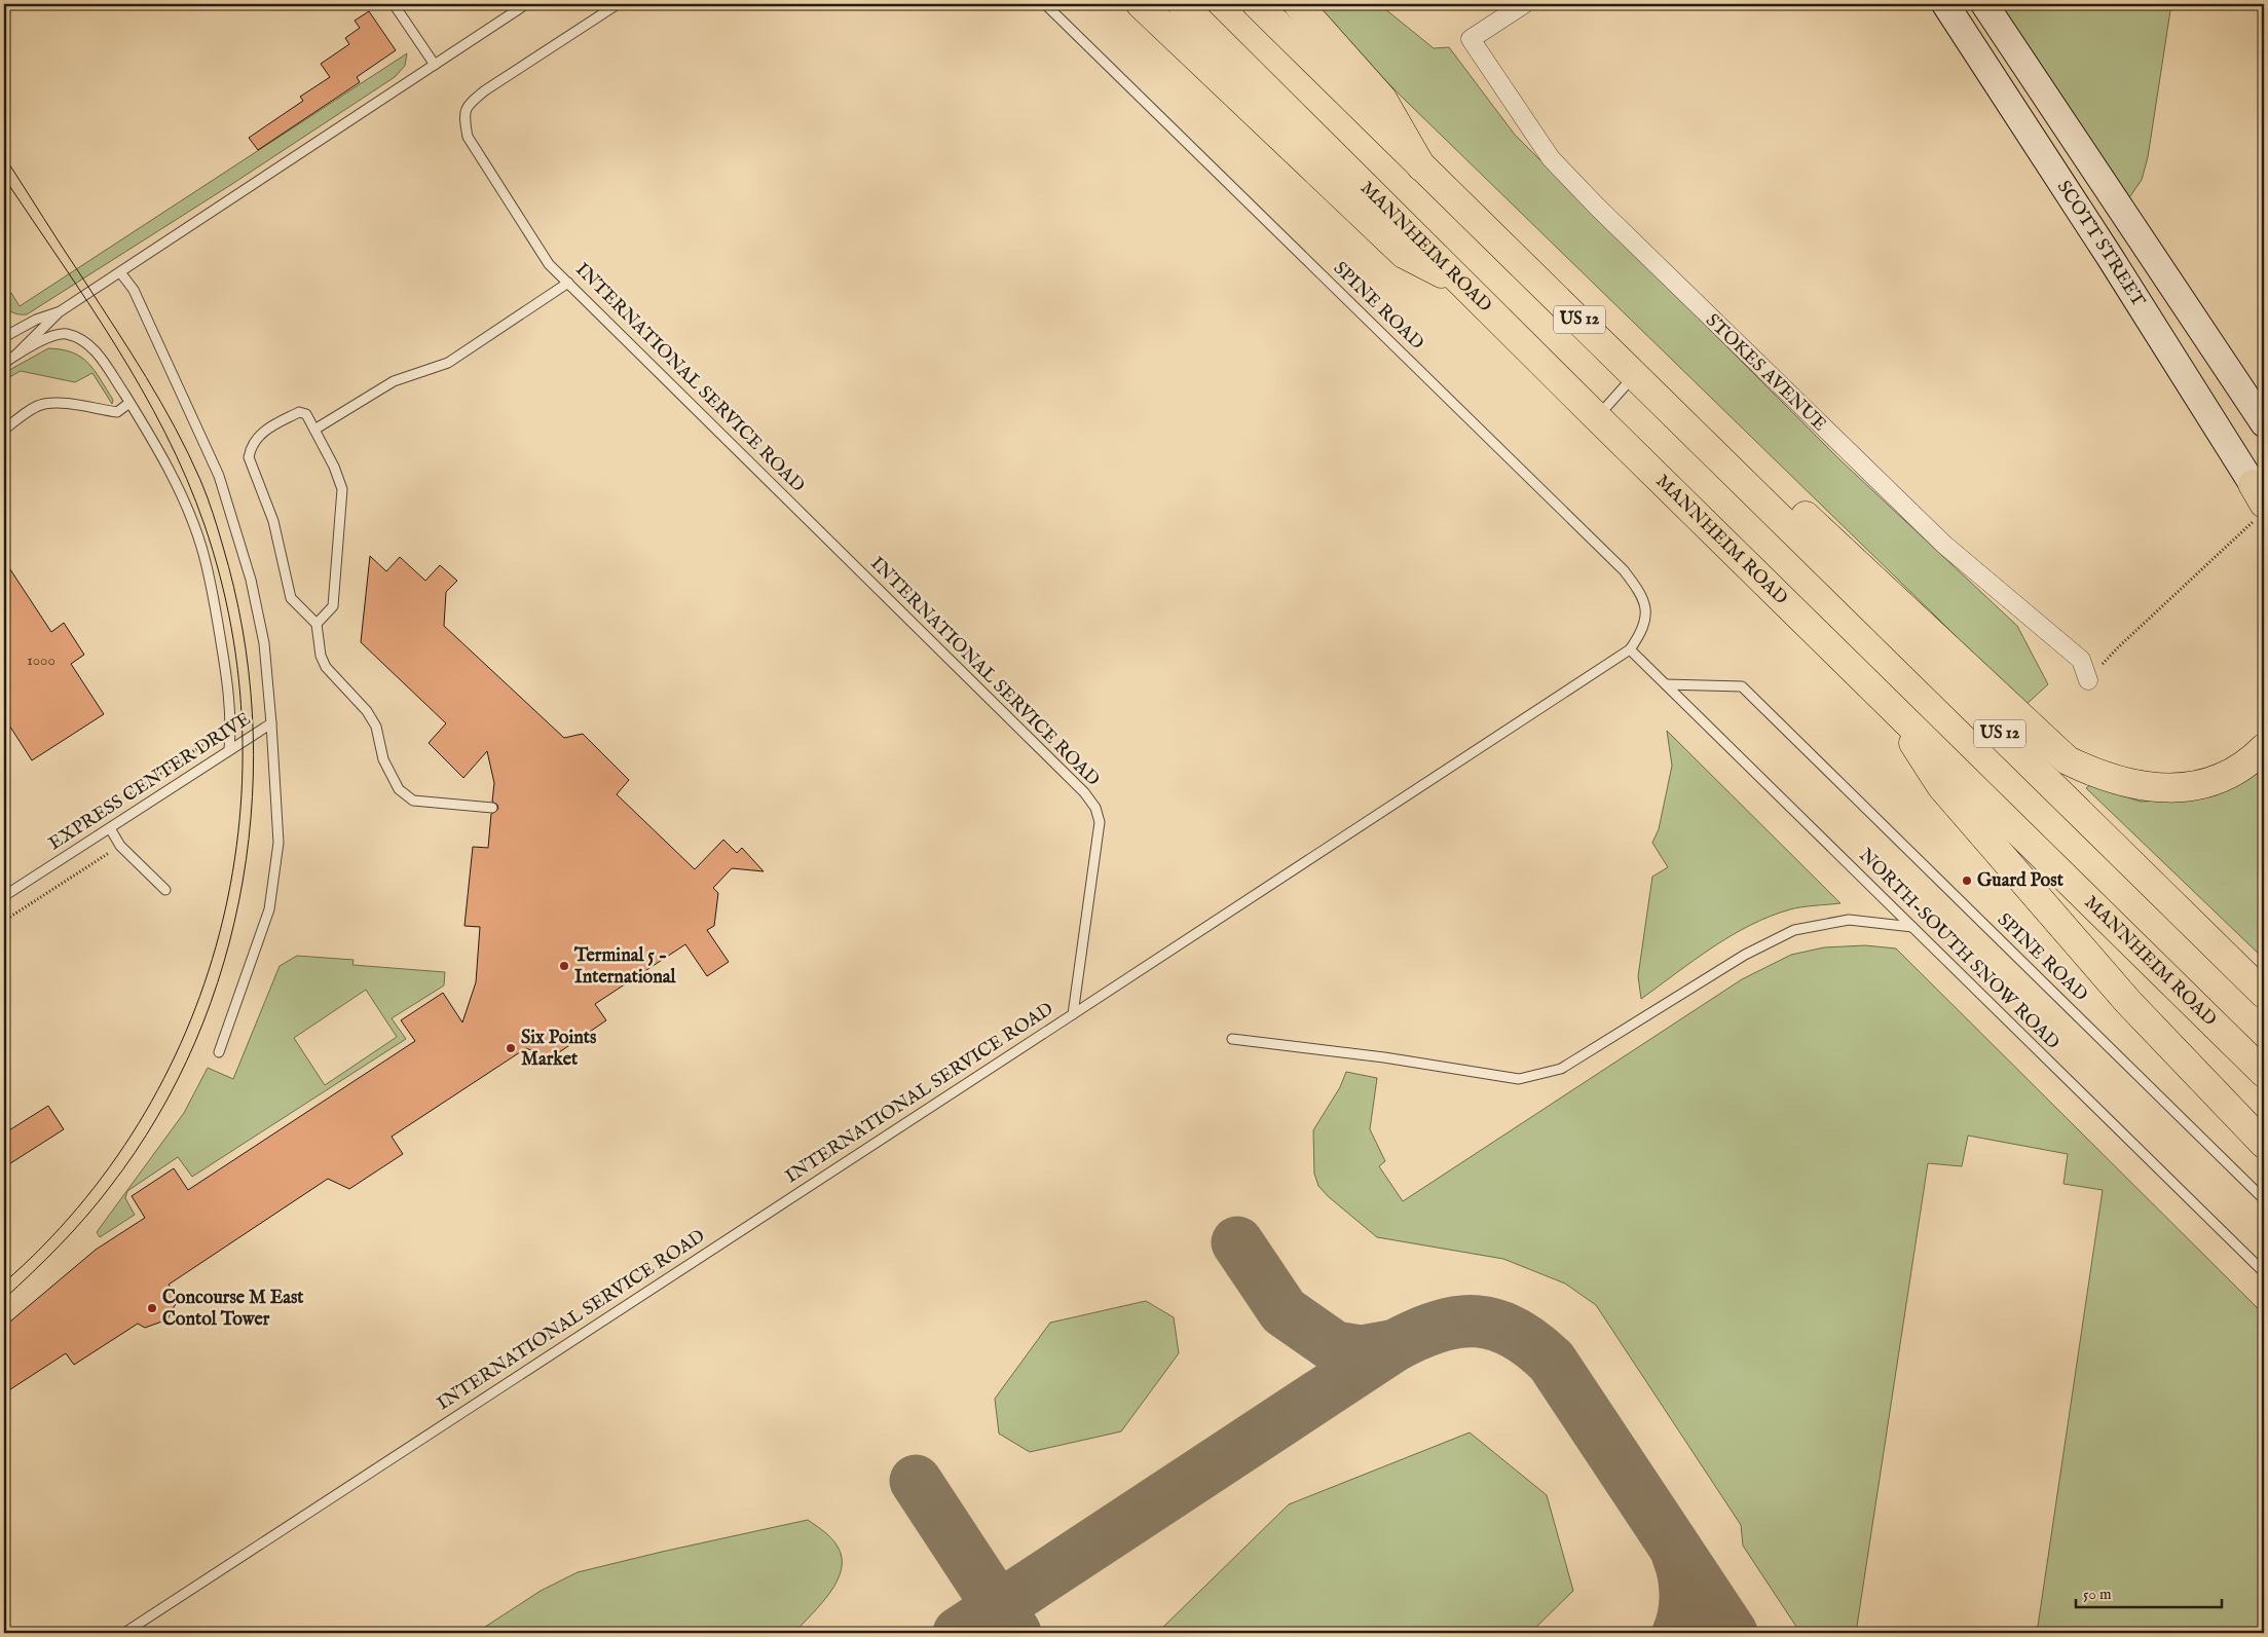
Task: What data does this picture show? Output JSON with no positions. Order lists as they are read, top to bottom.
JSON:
{
  "streets": {
    "main road": ["MANNHEIM ROAD", "US 12"],
    "street": ["SCOTT STREET", "STOKES AVENUE"],
    "lane": [
      "SPINE ROAD",
      "INTERNATIONAL SERVICE ROAD",
      "EXPRESS CENTER DRIVE",
      "NORTH-SOUTH SNOW ROAD"
    ]
  },
  "crossings": [
    ["SPINE ROAD", "NORTH-SOUTH SNOW ROAD"]
  ],
  "places": [
    "Guard Post",
    "Terminal 5 - International",
    "Six Points Market",
    "Concourse M East Contol Tower"
  ],
  "house_numbers": ["1000"],
  "scale_bar": "50 m"
}
